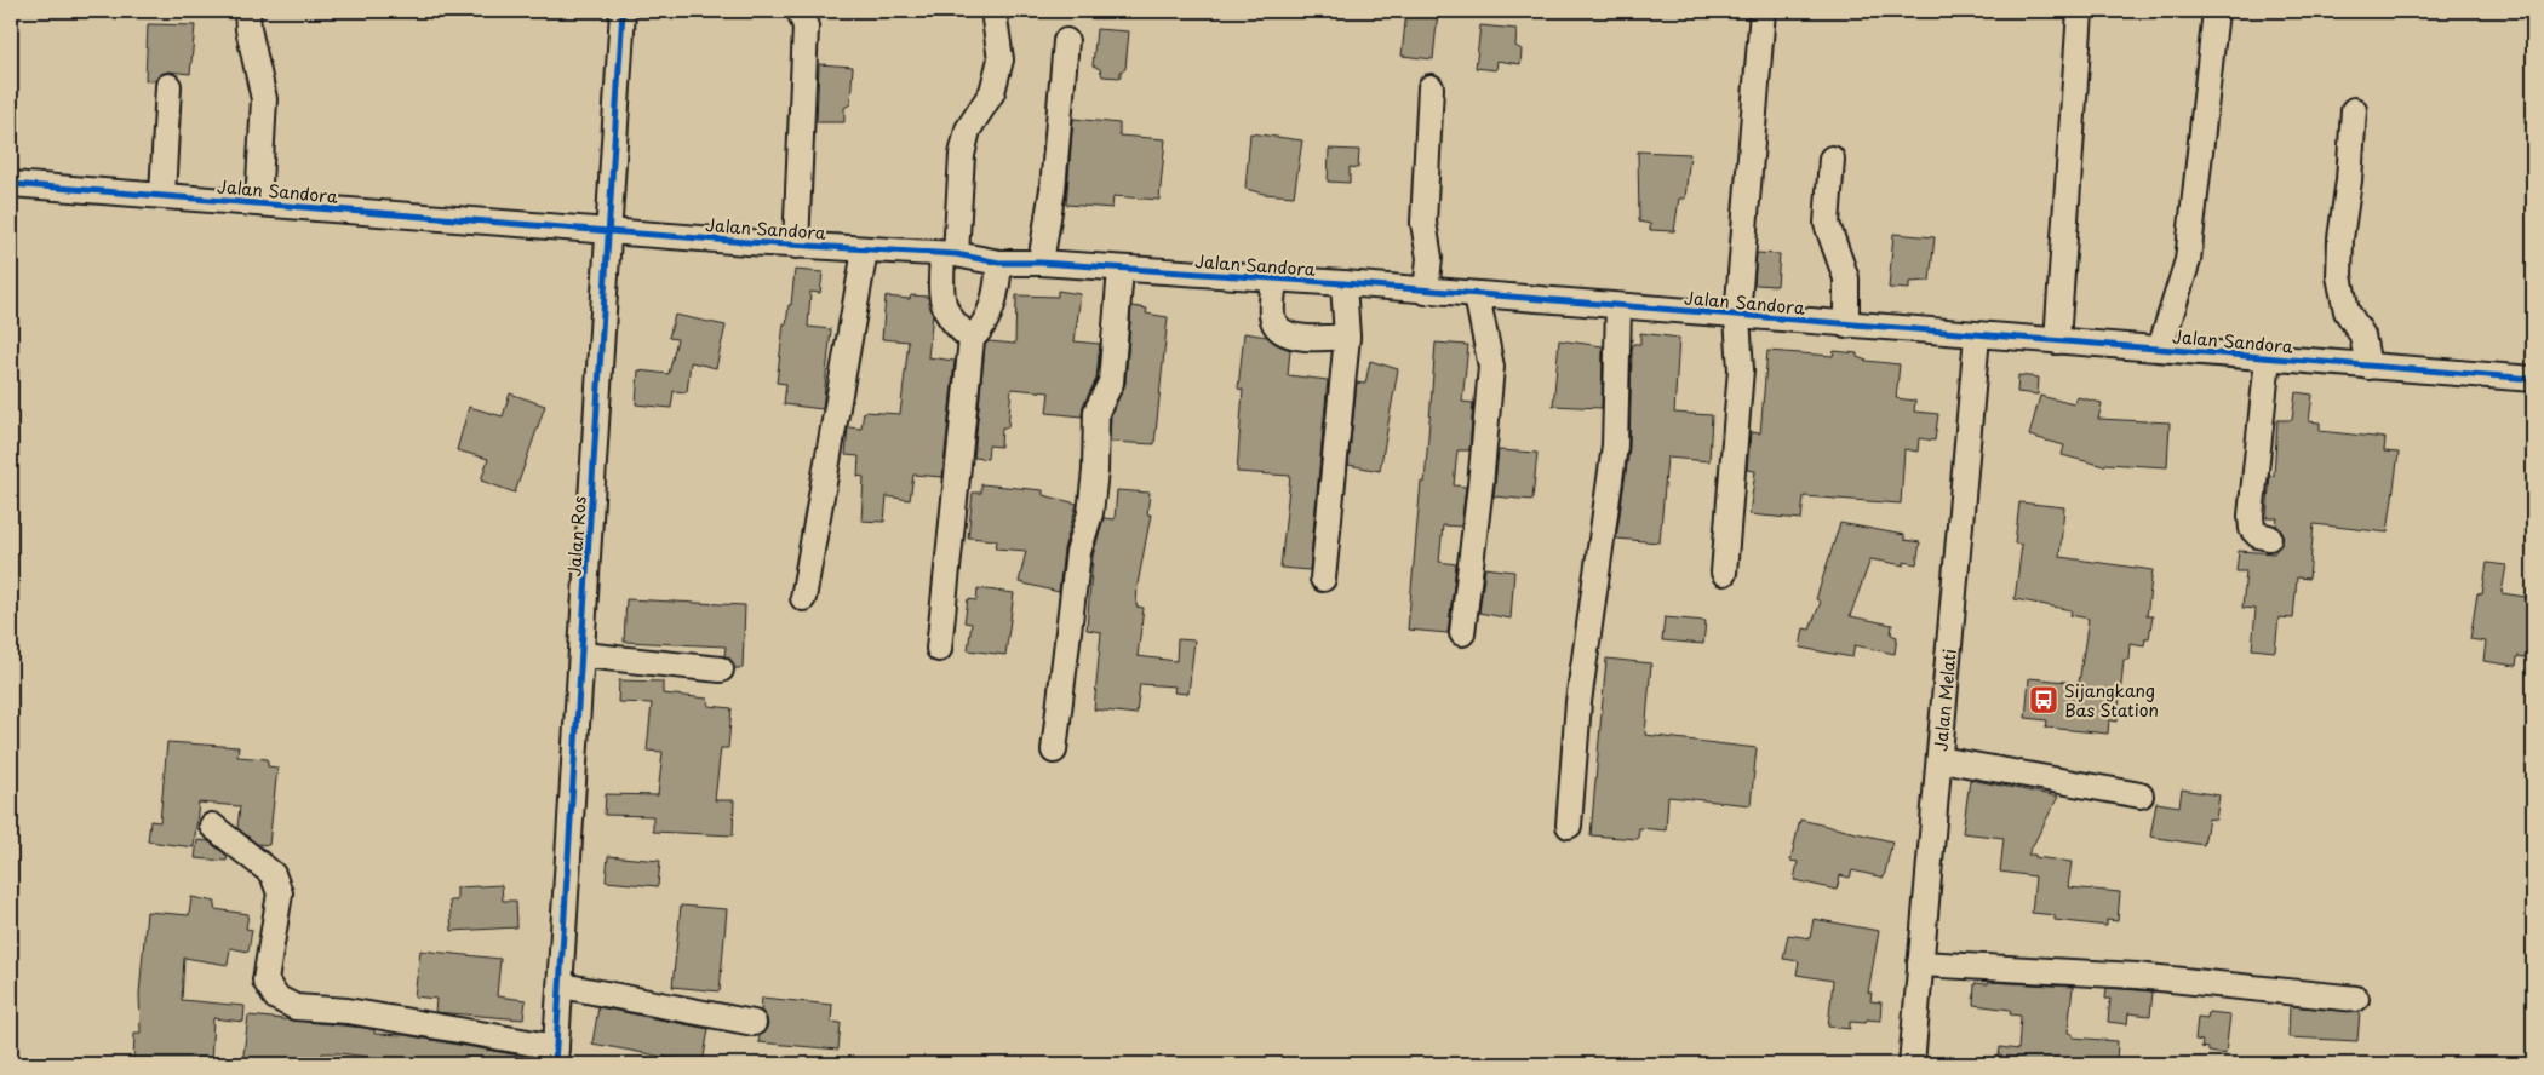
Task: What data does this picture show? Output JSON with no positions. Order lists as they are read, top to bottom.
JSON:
{
  "streets": {
    "street": ["Jalan Sandora", "Jalan Ros", "Jalan Melati"]
  },
  "crossings": [
    ["Jalan Sandora", "Jalan Ros"],
    ["Jalan Sandora", "Jalan Melati"]
  ],
  "places": {
    "bus stop": ["Sijangkang Bas Station"]
  }
}
